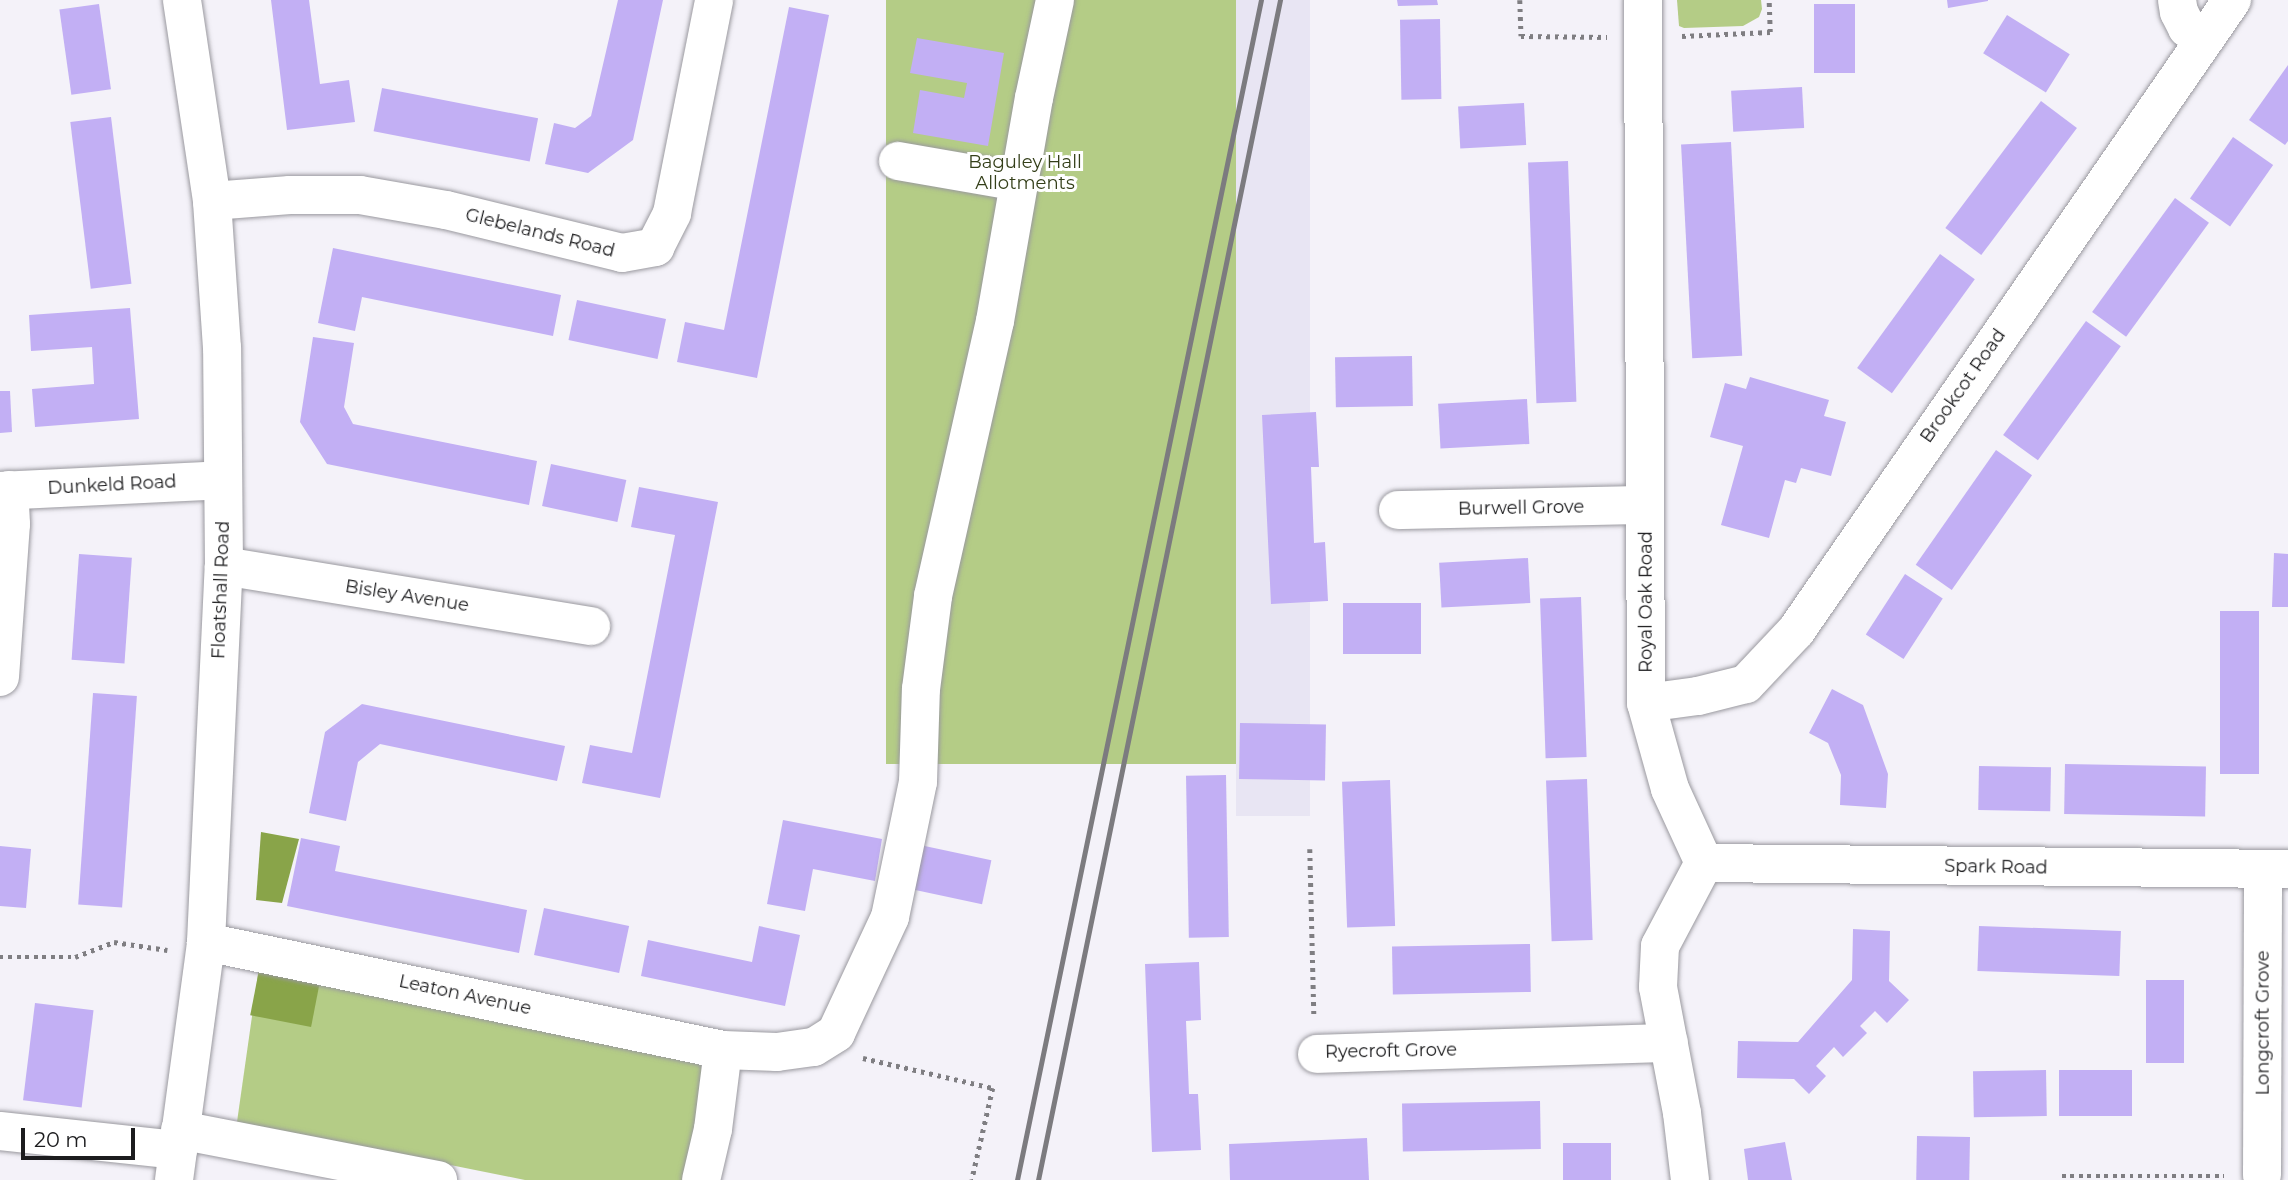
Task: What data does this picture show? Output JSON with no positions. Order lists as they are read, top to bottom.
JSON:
{
  "streets": {
    "street": [
      "Glebelands Road",
      "Brookcot Road",
      "Dunkeld Road",
      "Burwell Grove",
      "Floatshall Road",
      "Bisley Avenue",
      "Royal Oak Road",
      "Spark Road",
      "Leaton Avenue",
      "Longcroft Grove",
      "Ryecroft Grove"
    ]
  },
  "crossings": [
    ["Glebelands Road", "Floatshall Road"],
    ["Brookcot Road", "Royal Oak Road"],
    ["Dunkeld Road", "Floatshall Road"],
    ["Burwell Grove", "Royal Oak Road"],
    ["Floatshall Road", "Bisley Avenue"],
    ["Floatshall Road", "Leaton Avenue"],
    ["Royal Oak Road", "Spark Road"],
    ["Spark Road", "Longcroft Grove"]
  ],
  "parks": ["Baguley Hall Allotments"],
  "scale_bar": "20 m"
}
